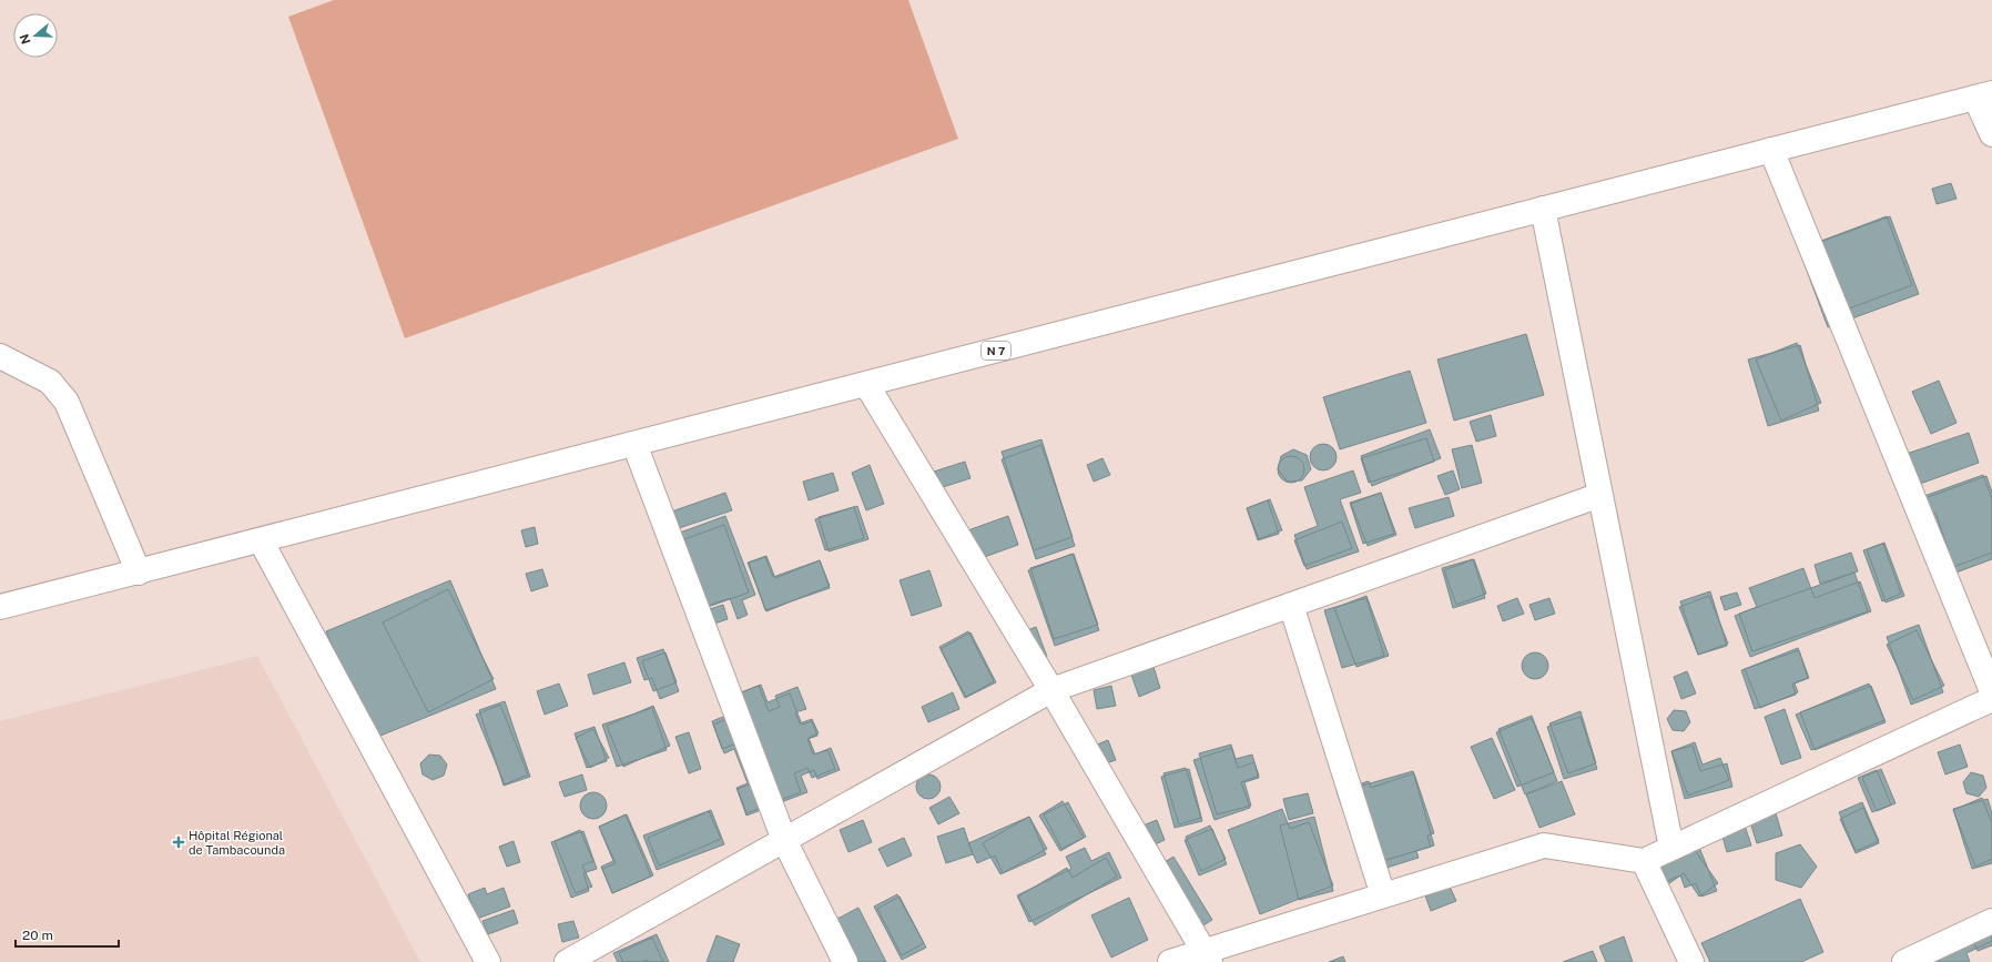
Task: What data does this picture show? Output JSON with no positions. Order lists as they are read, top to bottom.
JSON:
{
  "streets": {
    "main road": ["N 7"]
  },
  "places": {
    "health": ["Hôpital Régional de Tambacounda"]
  },
  "scale_bar": "20 m",
  "north": "left"
}
